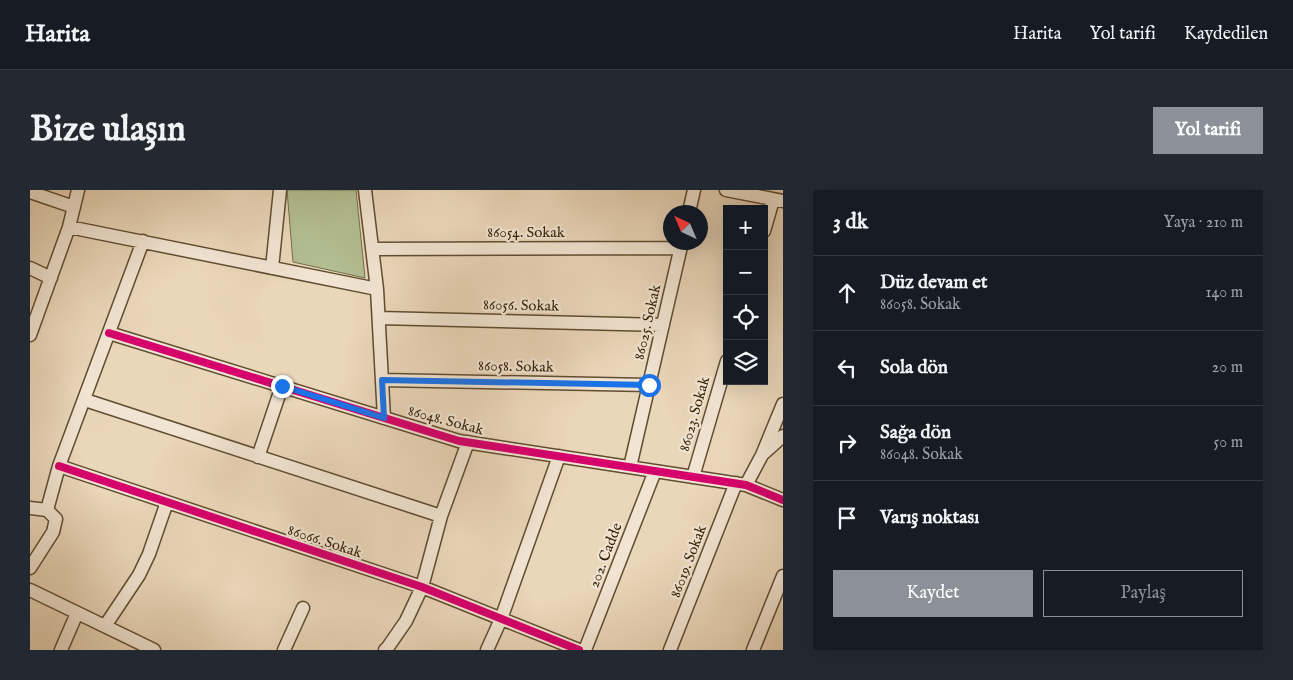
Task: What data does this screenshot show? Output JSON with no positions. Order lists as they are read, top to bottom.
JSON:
{
  "streets": {
    "street": [
      "86054. Sokak",
      "86056. Sokak",
      "86025. Sokak",
      "86058. Sokak",
      "86023. Sokak",
      "86048. Sokak",
      "86066. Sokak",
      "202. Cadde",
      "86019. Sokak"
    ]
  },
  "crossings": [
    ["86056. Sokak", "86025. Sokak"],
    ["86025. Sokak", "86058. Sokak"],
    ["86025. Sokak", "86048. Sokak"],
    ["86023. Sokak", "86048. Sokak"],
    ["86048. Sokak", "202. Cadde"],
    ["86048. Sokak", "86019. Sokak"]
  ],
  "north": "top left",
  "page": {
    "header": "Harita",
    "nav": ["Harita", "Yol tarifi", "Kaydedilen"],
    "buttons": [
      "Yol tarifi",
      ["Kaydet", "Paylaş"]
    ],
    "title": "Bize ulaşın",
    "heading": ["3 dk", "Yaya · 210 m"],
    "map_buttons": ["+", "−"],
    "list": [
      ["Düz devam et", "86058. Sokak", "140 m"],
      ["Sola dön", "20 m"],
      ["Sağa dön", "86048. Sokak", "50 m"],
      "Varış noktası"
    ]
  }
}
